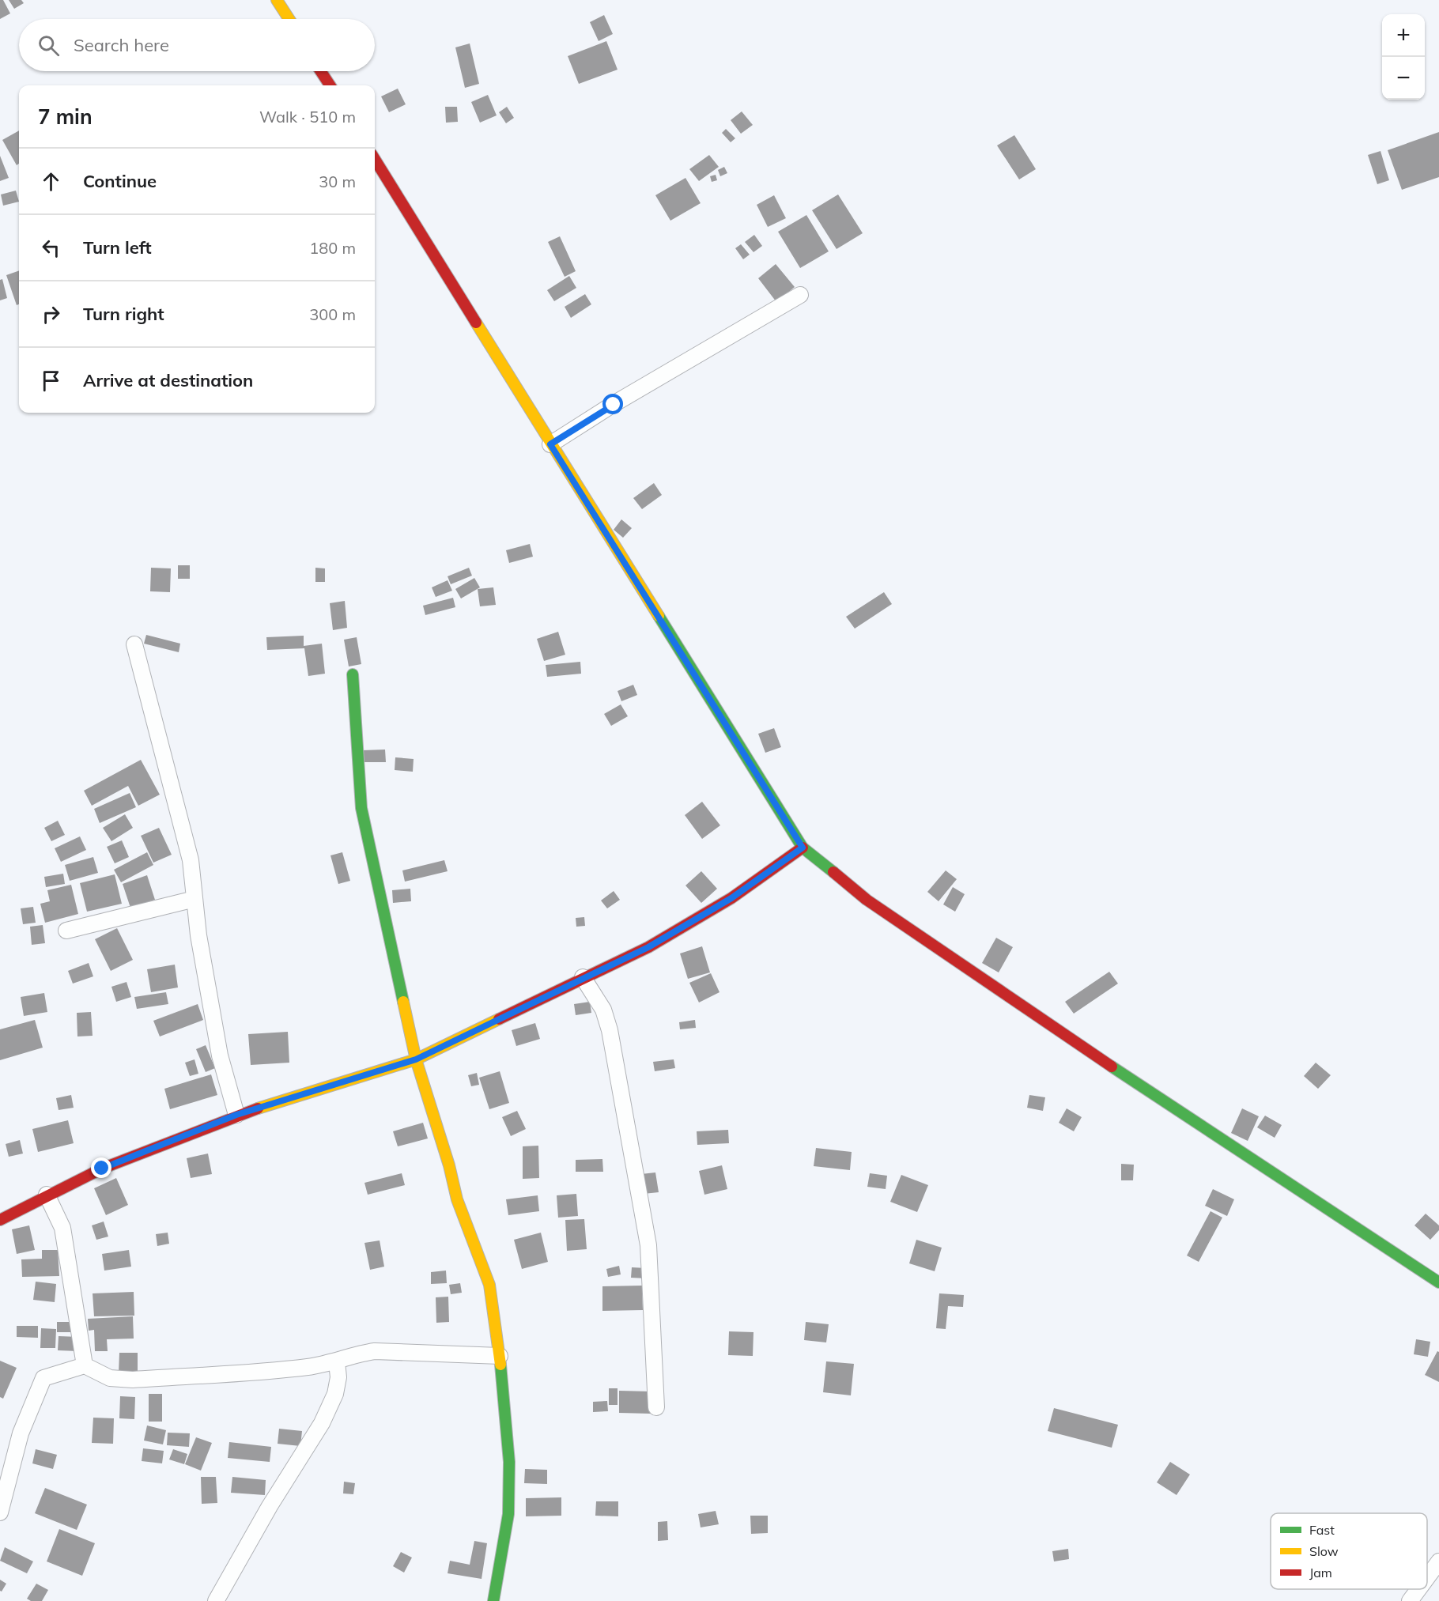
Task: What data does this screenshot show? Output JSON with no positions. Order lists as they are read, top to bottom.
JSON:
{
  "legend": ["Fast", "Slow", "Jam"],
  "page": {
    "map_buttons": ["+", "−"],
    "search": "Search here",
    "heading": ["7 min", "Walk · 510 m"],
    "list": [
      ["Continue", "30 m"],
      ["Turn left", "180 m"],
      ["Turn right", "300 m"],
      "Arrive at destination"
    ]
  }
}
